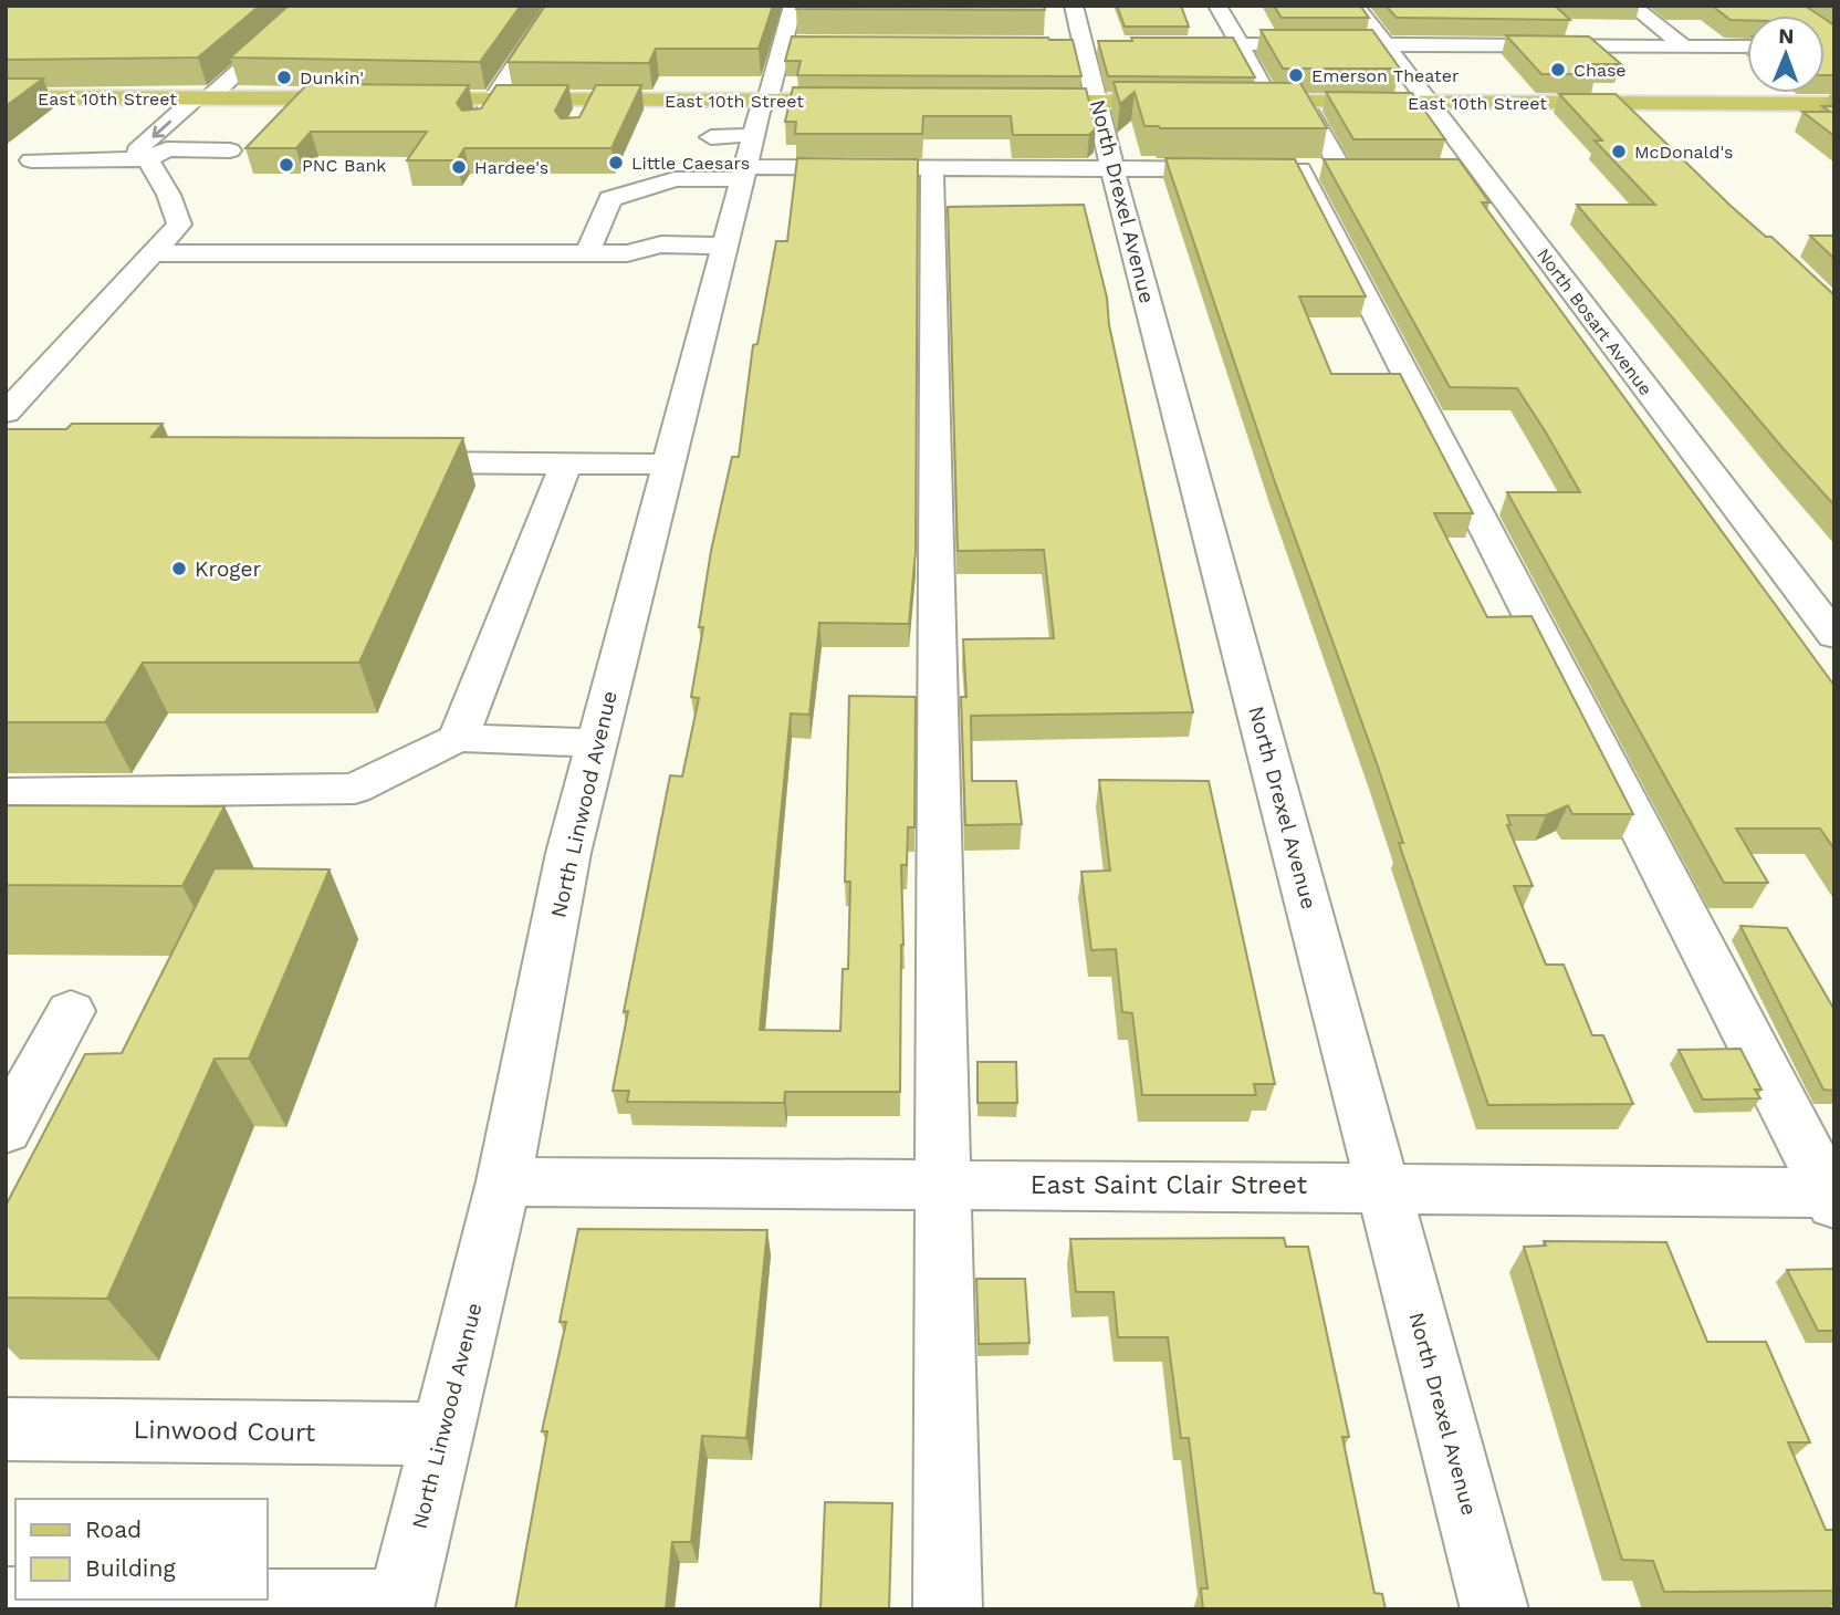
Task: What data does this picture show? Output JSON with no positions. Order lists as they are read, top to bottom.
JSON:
{
  "streets": {
    "main road": ["East 10th Street"],
    "street": [
      "North Drexel Avenue",
      "North Bosart Avenue",
      "North Linwood Avenue",
      "East Saint Clair Street",
      "Linwood Court"
    ]
  },
  "crossings": [
    ["East 10th Street", "North Bosart Avenue"],
    ["East 10th Street", "North Linwood Avenue"],
    ["North Drexel Avenue", "East Saint Clair Street"],
    ["North Linwood Avenue", "East Saint Clair Street"],
    ["North Linwood Avenue", "Linwood Court"]
  ],
  "places": [
    "Chase",
    "Emerson Theater",
    "Dunkin'",
    "McDonald's",
    "Little Caesars",
    "PNC Bank",
    "Hardee's",
    "Kroger"
  ],
  "legend": ["Road", "Building"],
  "north": "top"
}
